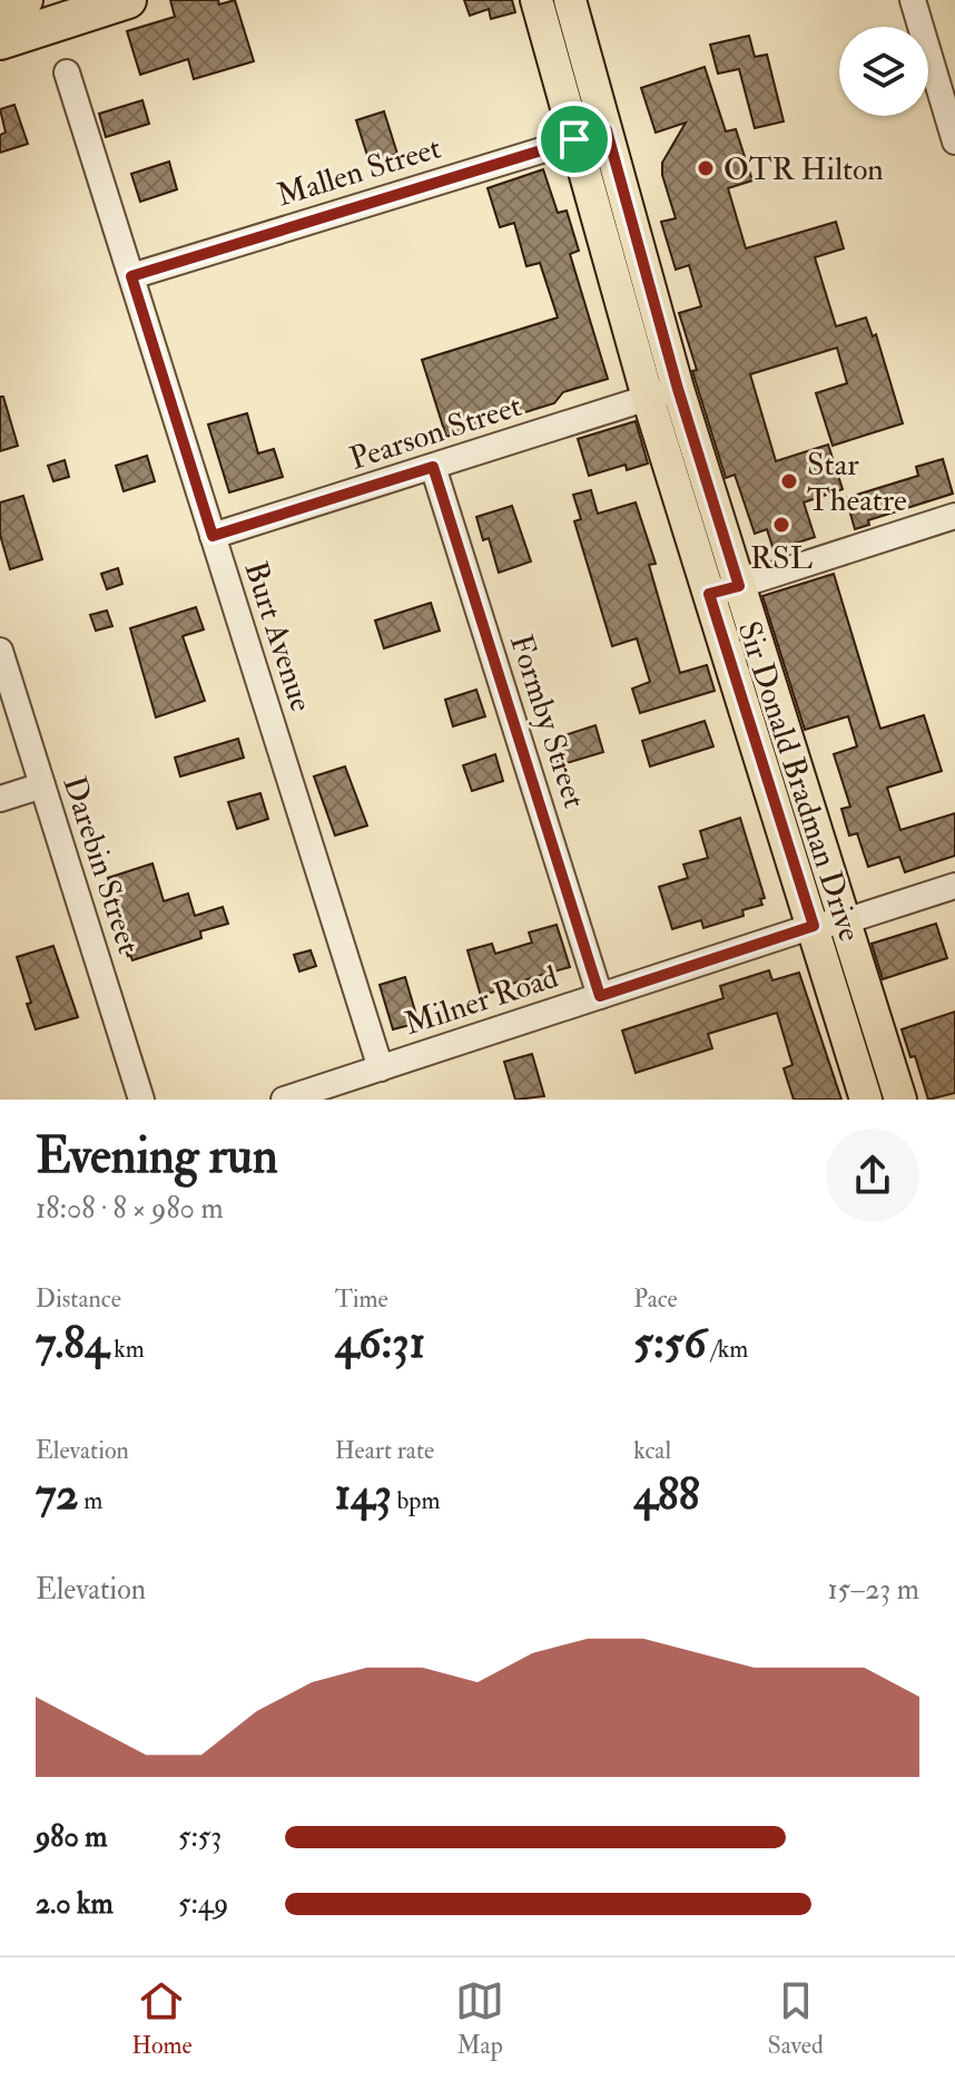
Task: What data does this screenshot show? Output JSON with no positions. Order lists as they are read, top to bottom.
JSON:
{
  "streets": {
    "main road": ["Sir Donald Bradman Drive"],
    "street": [
      "Mallen Street",
      "Pearson Street",
      "Burt Avenue",
      "Formby Street",
      "Darebin Street",
      "Milner Road"
    ]
  },
  "crossings": [
    ["Mallen Street", "Burt Avenue"],
    ["Mallen Street", "Sir Donald Bradman Drive"],
    ["Pearson Street", "Burt Avenue"],
    ["Pearson Street", "Formby Street"],
    ["Pearson Street", "Sir Donald Bradman Drive"],
    ["Burt Avenue", "Milner Road"],
    ["Formby Street", "Milner Road"],
    ["Sir Donald Bradman Drive", "Milner Road"]
  ],
  "places": ["OTR Hilton", "Star Theatre", "RSL"],
  "page": {
    "heading": ["Evening run", "18:08 · 8 × 980 m"],
    "stats": [
      ["Distance", "7.84 km"],
      ["Time", "46:31"],
      ["Pace", "5:56 /km"],
      ["Elevation", "72 m"],
      ["Heart rate", "143 bpm"],
      ["kcal", "488"]
    ],
    "chart": ["Elevation", "15–23 m"],
    "list": [
      {
        "name": "980 m",
        "note": "5:53"
      },
      {
        "name": "2.0 km",
        "note": "5:49"
      }
    ],
    "tabs": ["Home", "Map", "Saved"]
  }
}
